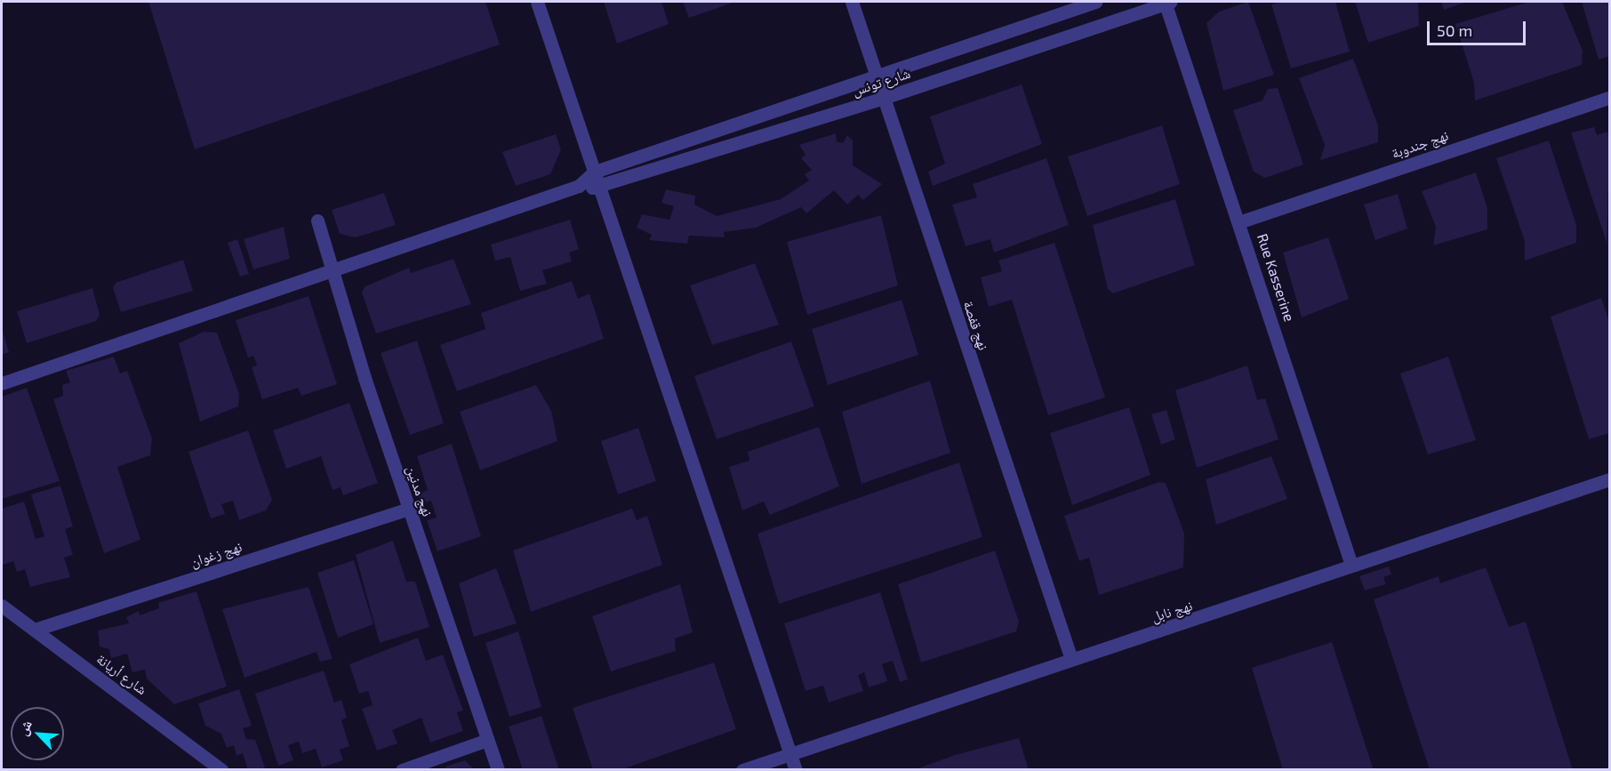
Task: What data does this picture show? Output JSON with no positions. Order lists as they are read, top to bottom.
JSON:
{
  "streets": {
    "street": [
      "شارع تونس",
      "نهج جندوبة",
      "Rue Kasserine",
      "نهج قفصة",
      "نهج مدنين",
      "نهج زغوان",
      "نهج نابل",
      "شارع أريانة"
    ]
  },
  "crossings": [
    ["شارع تونس", "Rue Kasserine"],
    ["شارع تونس", "نهج قفصة"],
    ["نهج جندوبة", "Rue Kasserine"],
    ["Rue Kasserine", "نهج نابل"],
    ["نهج قفصة", "نهج نابل"],
    ["نهج مدنين", "نهج زغوان"],
    ["نهج زغوان", "شارع أريانة"]
  ],
  "scale_bar": "50 m",
  "north": "top left"
}
